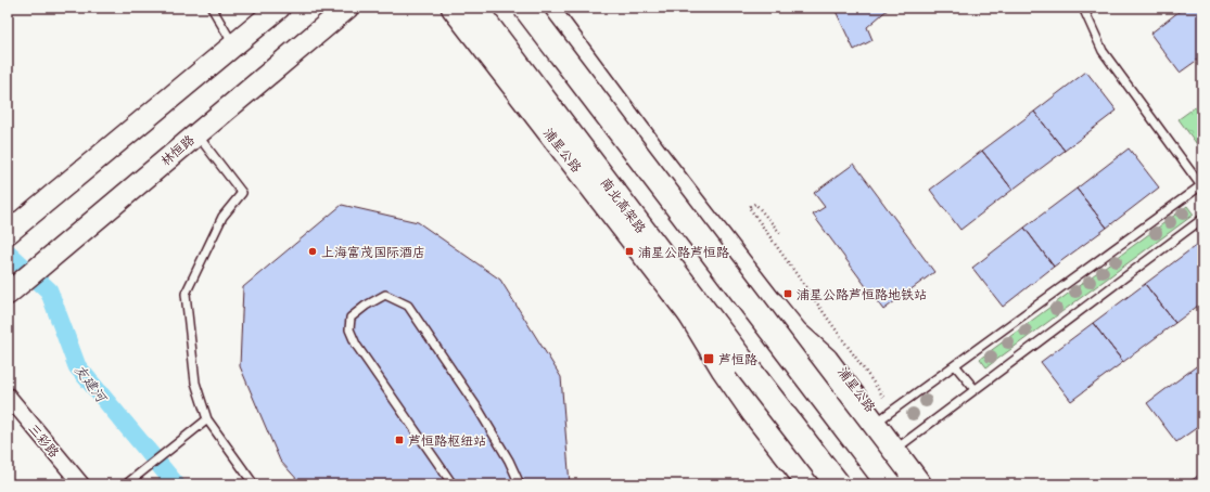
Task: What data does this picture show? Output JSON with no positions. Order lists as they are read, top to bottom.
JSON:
{
  "streets": {
    "main road": ["林恒路", "浦星公路", "南北高架路"],
    "street": ["三彩路"]
  },
  "water": ["友建河"],
  "places": {
    "other": ["上海富茂国际酒店"],
    "transit": [
      "浦星公路芦恒路",
      "浦星公路芦恒路地铁站",
      "芦恒路",
      "芦恒路枢纽站"
    ]
  }
}
